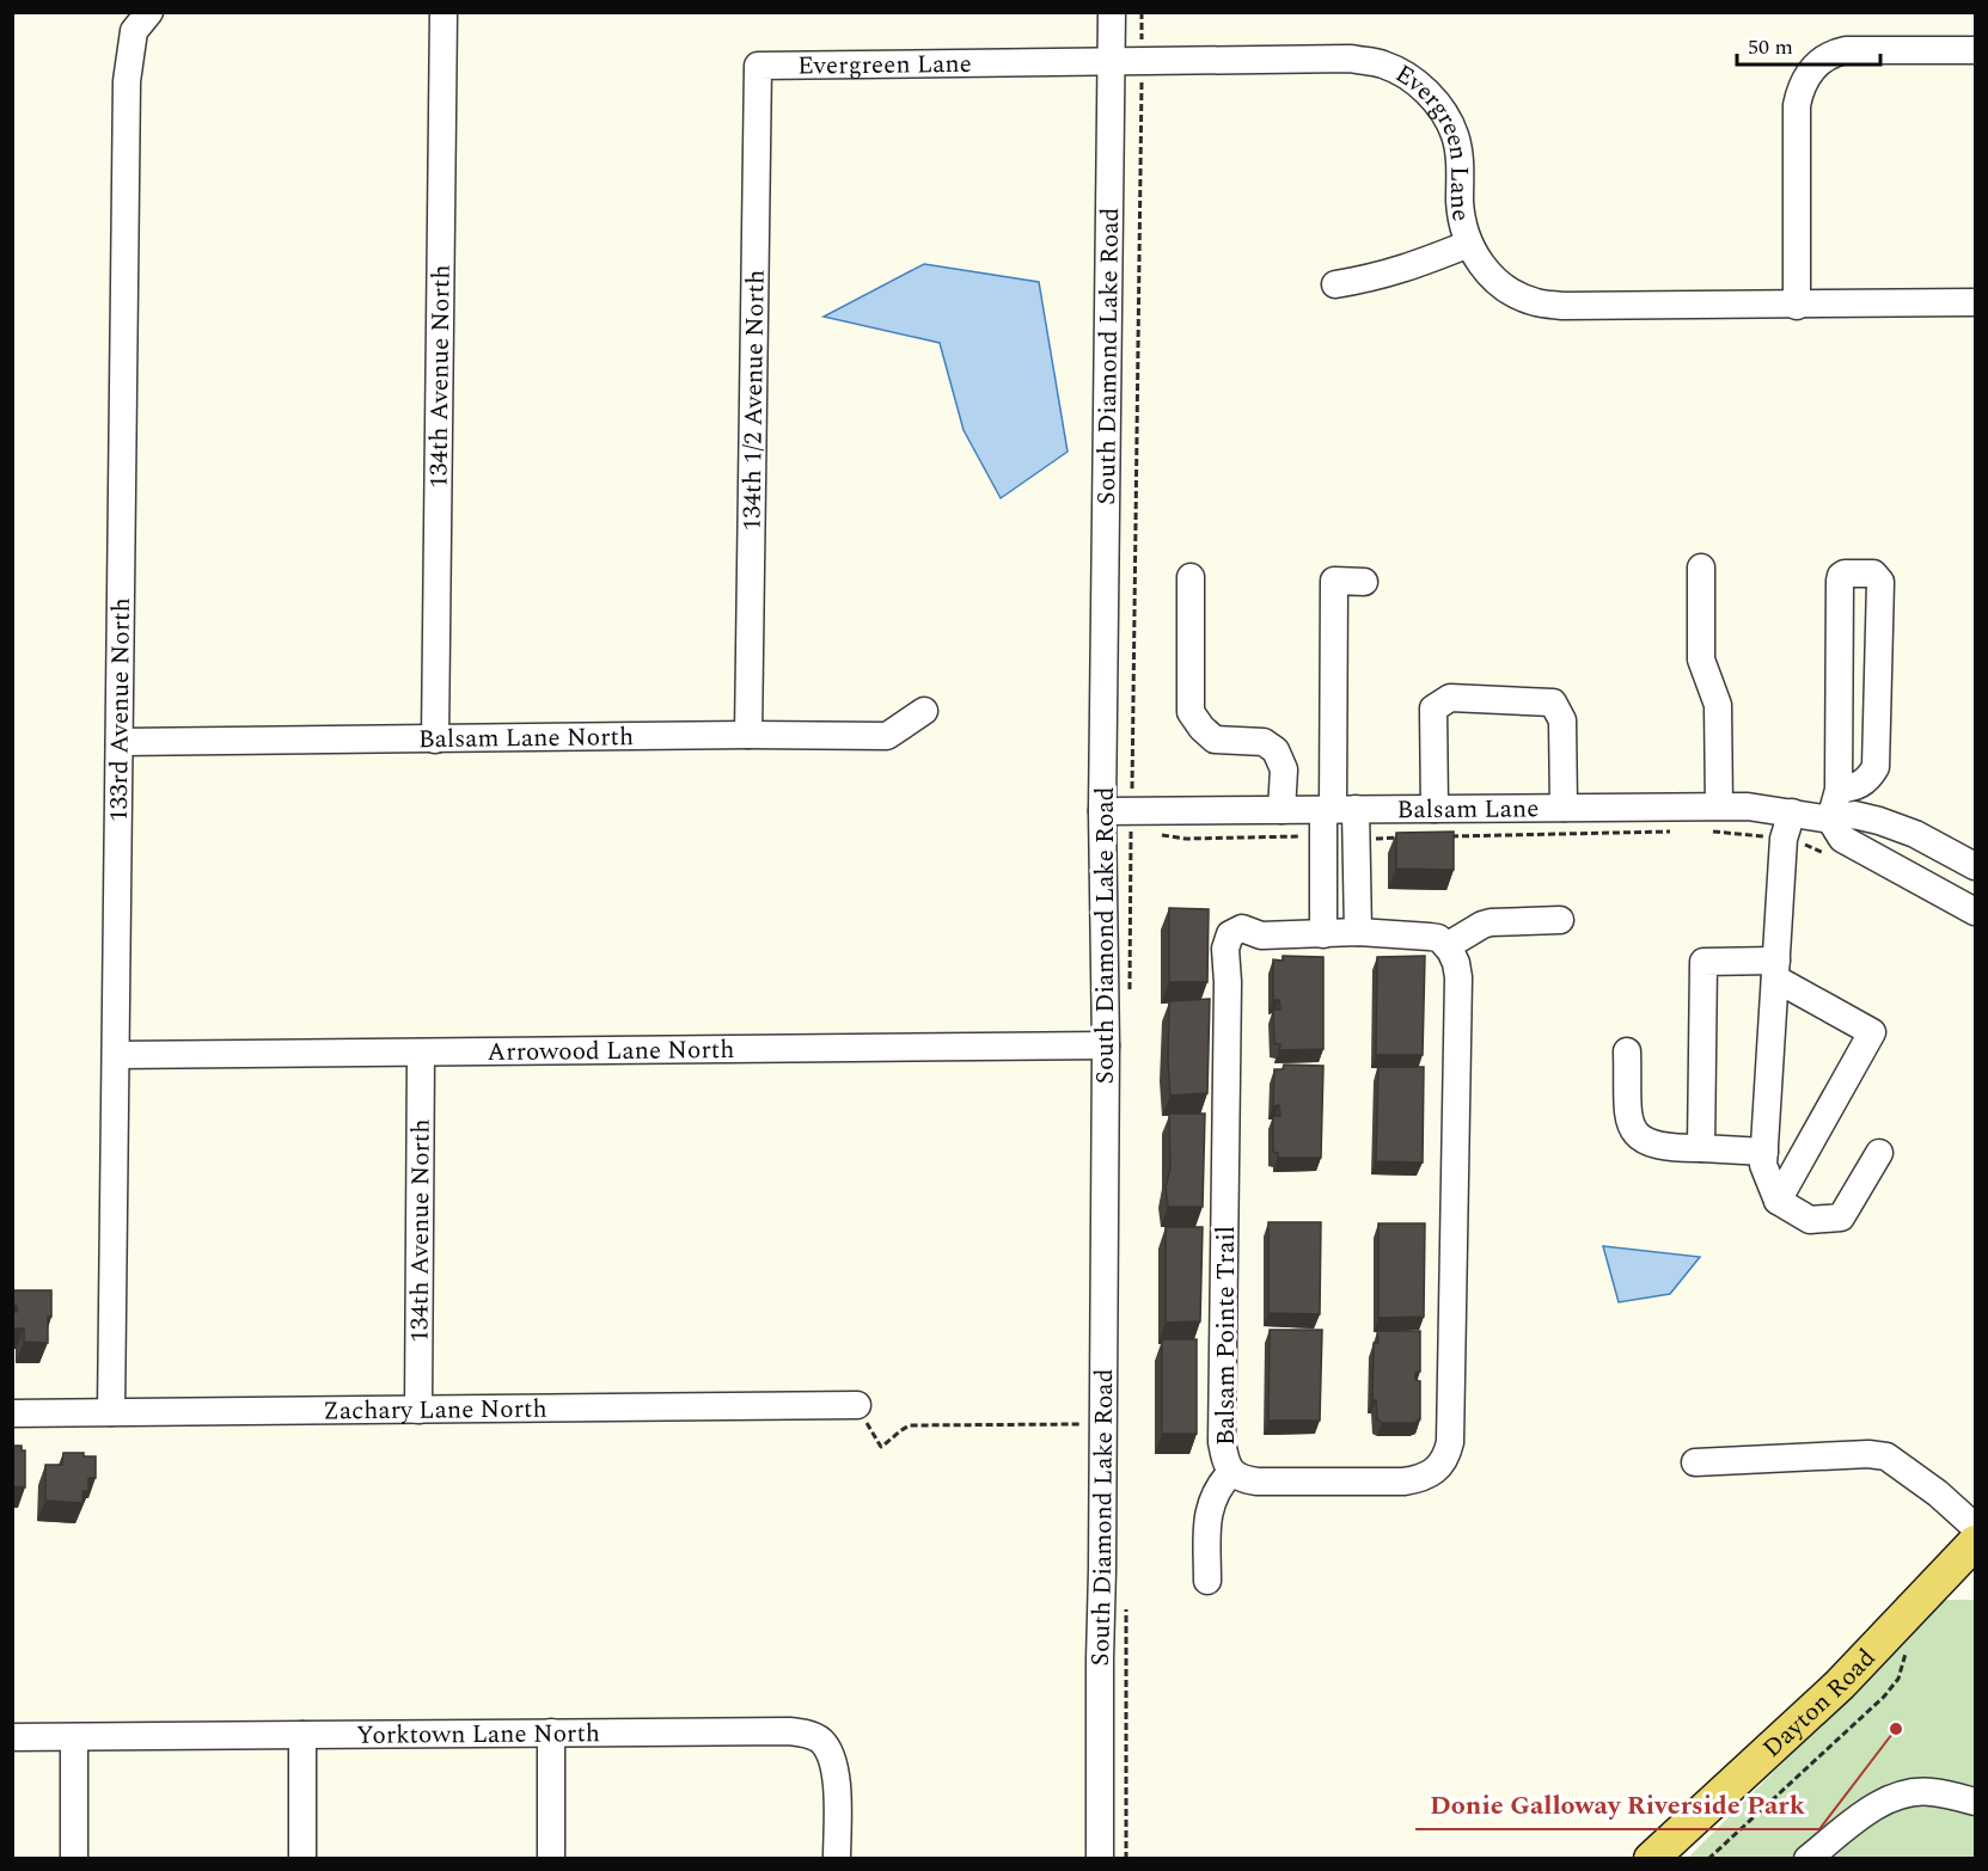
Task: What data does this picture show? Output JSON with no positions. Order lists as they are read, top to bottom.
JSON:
{
  "streets": {
    "main road": ["Dayton Road"],
    "street": [
      "Evergreen Lane",
      "South Diamond Lake Road",
      "134th Avenue North",
      "134th 1/2 Avenue North",
      "133rd Avenue North",
      "Balsam Lane North",
      "Balsam Lane",
      "Arrowood Lane North",
      "Balsam Pointe Trail",
      "Zachary Lane North",
      "Yorktown Lane North"
    ]
  },
  "crossings": [
    ["Evergreen Lane", "South Diamond Lake Road"],
    ["Evergreen Lane", "134th 1/2 Avenue North"],
    ["South Diamond Lake Road", "Balsam Lane"],
    ["South Diamond Lake Road", "Arrowood Lane North"],
    ["134th Avenue North", "Balsam Lane North"],
    ["134th Avenue North", "Arrowood Lane North"],
    ["134th Avenue North", "Zachary Lane North"],
    ["134th 1/2 Avenue North", "Balsam Lane North"],
    ["133rd Avenue North", "Balsam Lane North"],
    ["133rd Avenue North", "Arrowood Lane North"],
    ["133rd Avenue North", "Zachary Lane North"]
  ],
  "places": ["Donie Galloway Riverside Park"],
  "scale_bar": "50 m"
}
